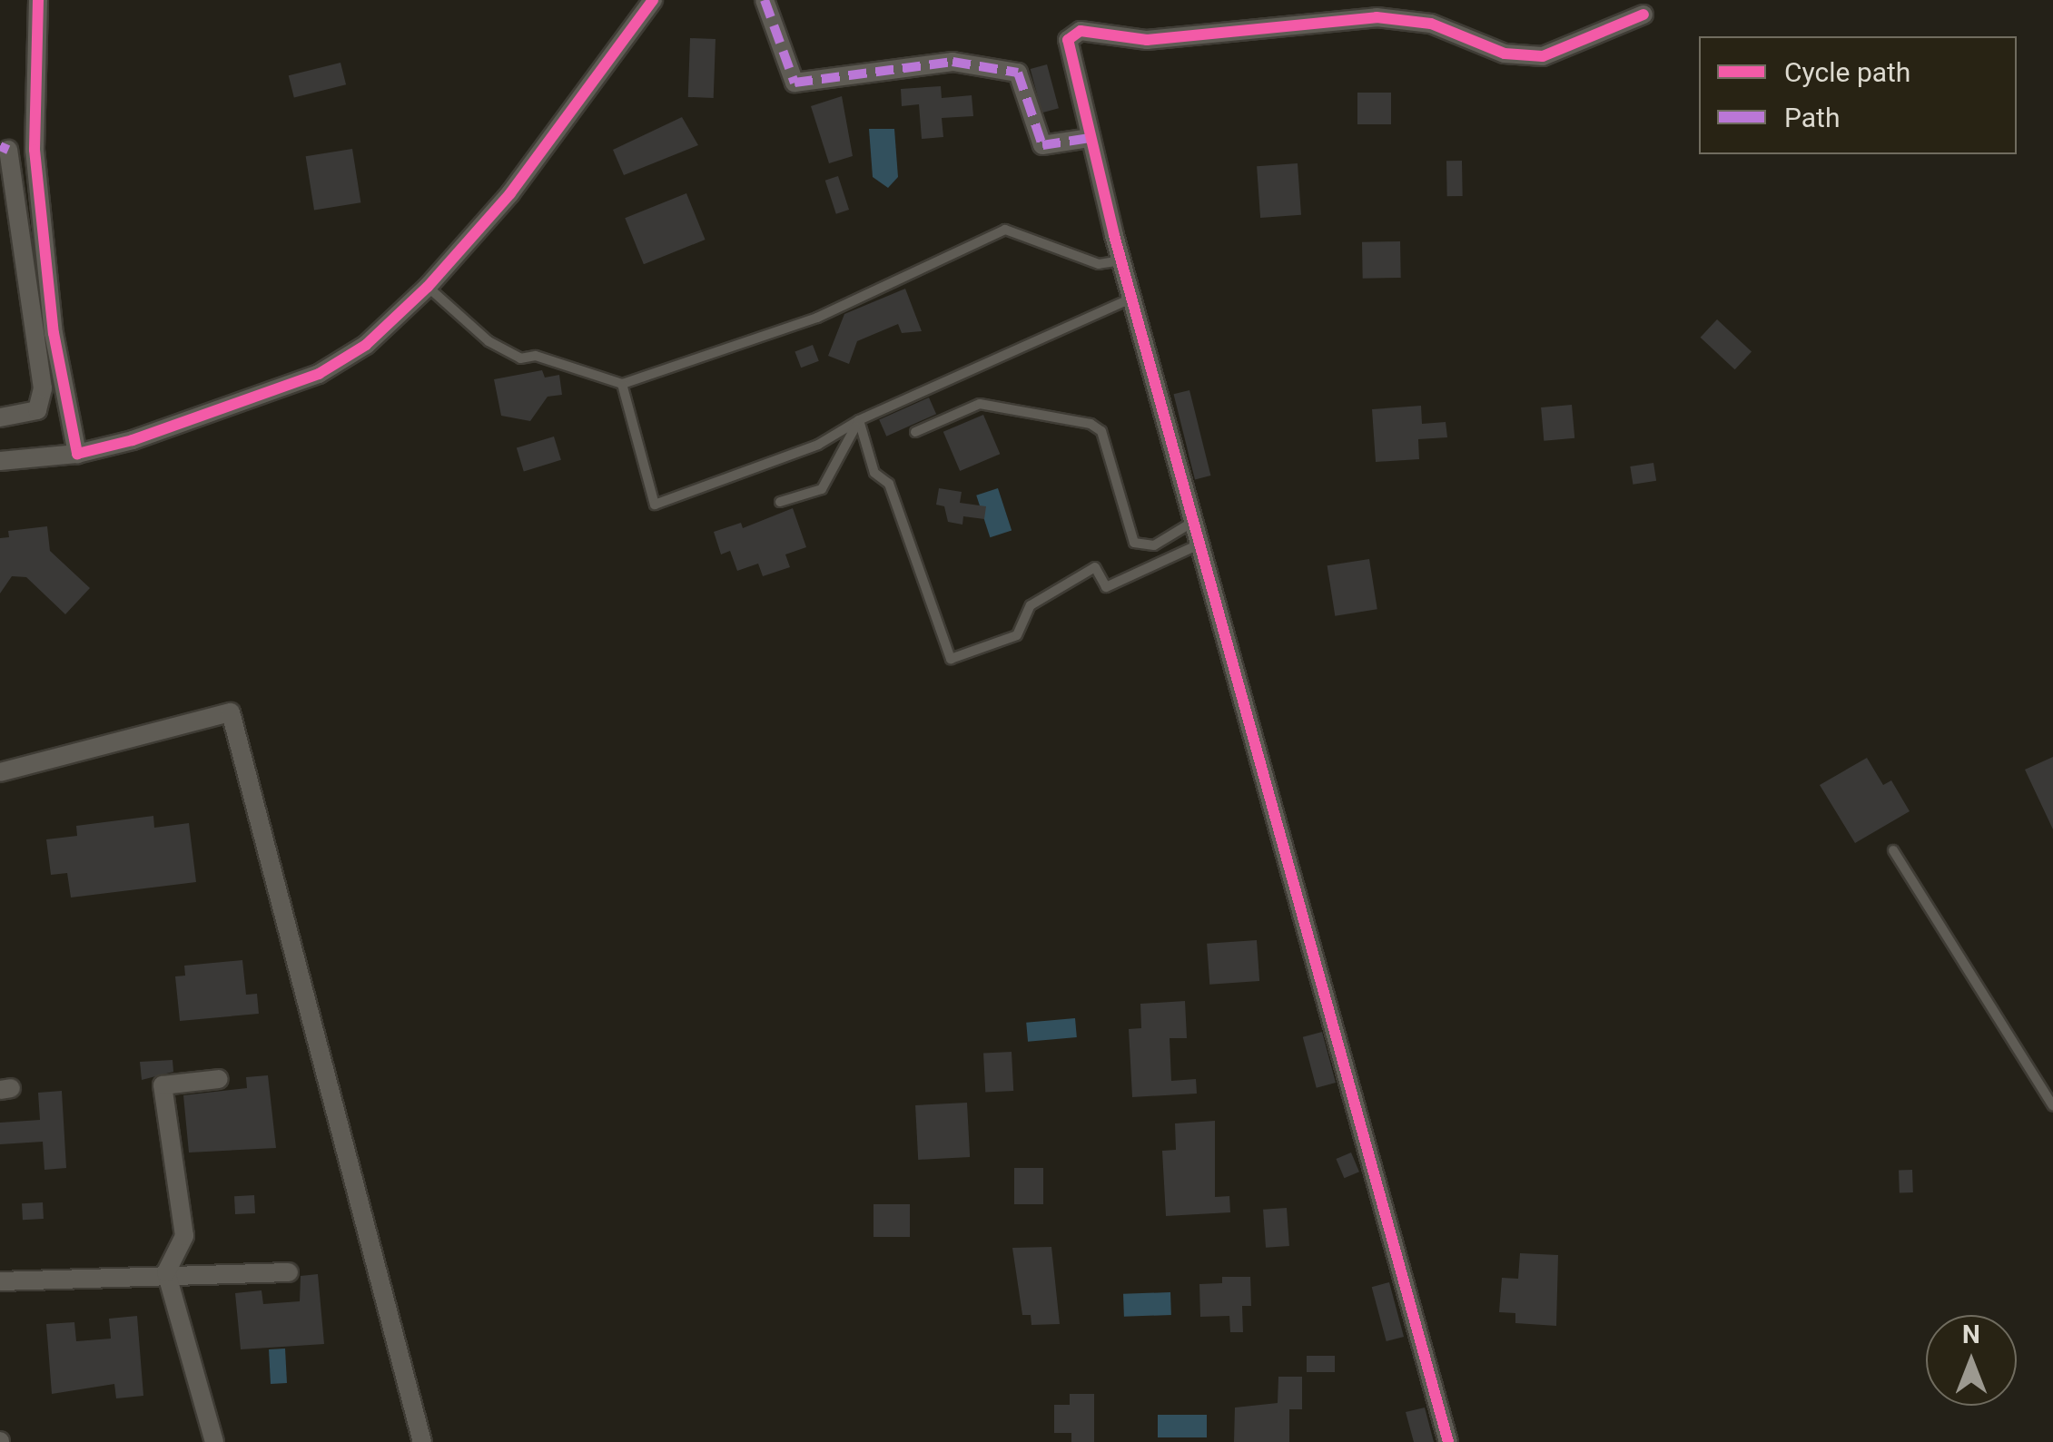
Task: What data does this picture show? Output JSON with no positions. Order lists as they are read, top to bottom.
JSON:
{
  "legend": ["Cycle path", "Path"],
  "north": "top"
}
